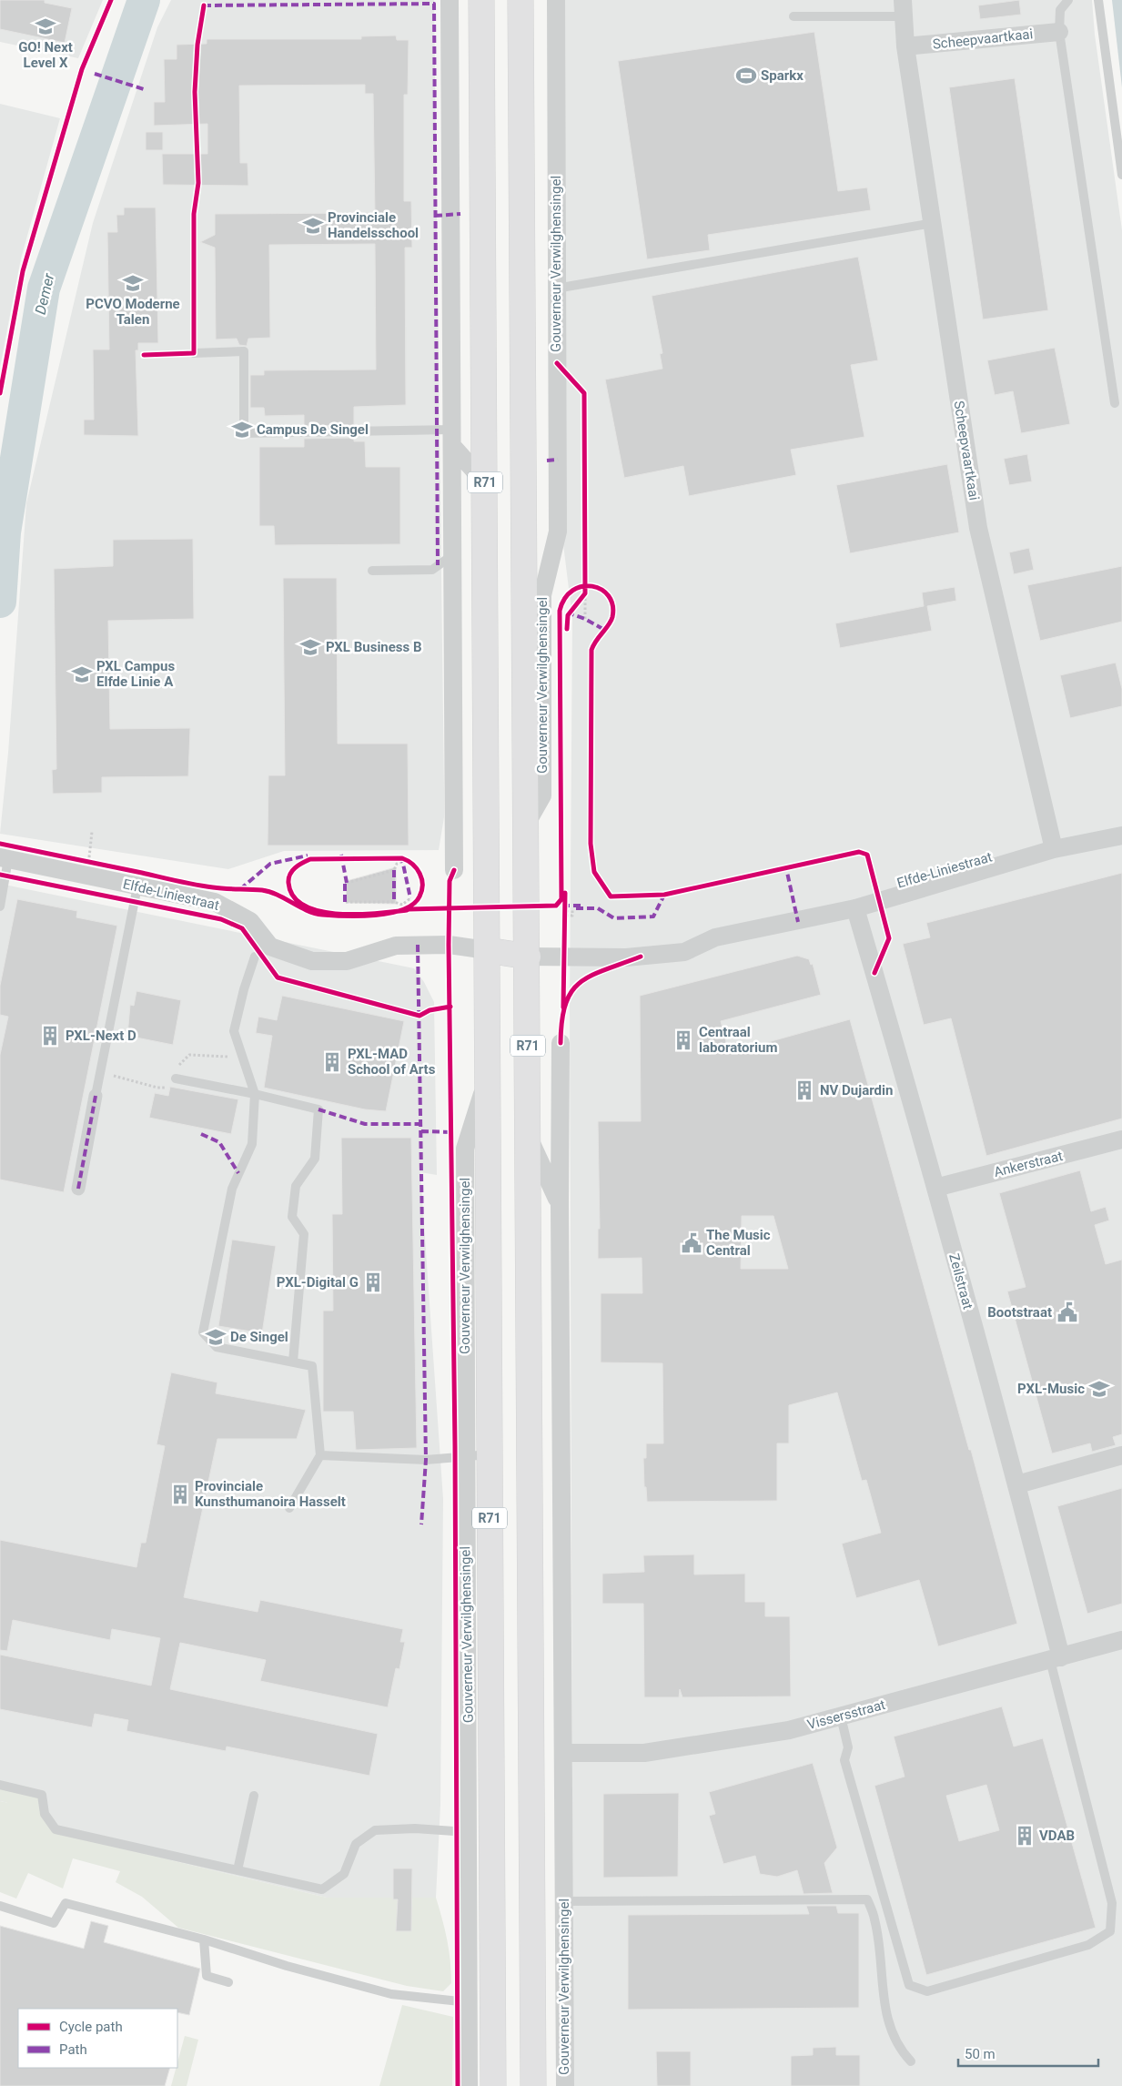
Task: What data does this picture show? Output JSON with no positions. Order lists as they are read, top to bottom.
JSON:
{
  "streets": {
    "highway": ["Gouverneur Verwilghensingel", "R71"],
    "street": [
      "Scheepvaartkaai",
      "Elfde-Liniestraat",
      "Ankerstraat",
      "Zeilstraat",
      "Vissersstraat"
    ]
  },
  "crossings": [
    ["Scheepvaartkaai", "Elfde-Liniestraat"],
    ["Gouverneur Verwilghensingel", "Elfde-Liniestraat"],
    ["Gouverneur Verwilghensingel", "Vissersstraat"],
    ["Elfde-Liniestraat", "Zeilstraat"],
    ["Ankerstraat", "Zeilstraat"],
    ["Zeilstraat", "Vissersstraat"]
  ],
  "water": ["Demer"],
  "places": {
    "school or university": [
      "GO! Next Level X",
      "Provinciale Handelsschool",
      "PCVO Moderne Talen",
      "Campus De Singel",
      "PXL Business B",
      "PXL Campus Elfde Linie A",
      "De Singel",
      "PXL-Music"
    ],
    "sports": ["Sparkx"],
    "building": [
      "PXL-Next D",
      "Centraal laboratorium",
      "PXL-MAD School of Arts",
      "NV Dujardin",
      "PXL-Digital G",
      "Provinciale Kunsthumanoira Hasselt",
      "VDAB"
    ],
    "public building": ["The Music Central", "Bootstraat"]
  },
  "legend": ["Cycle path", "Path"],
  "scale_bar": "50 m"
}
